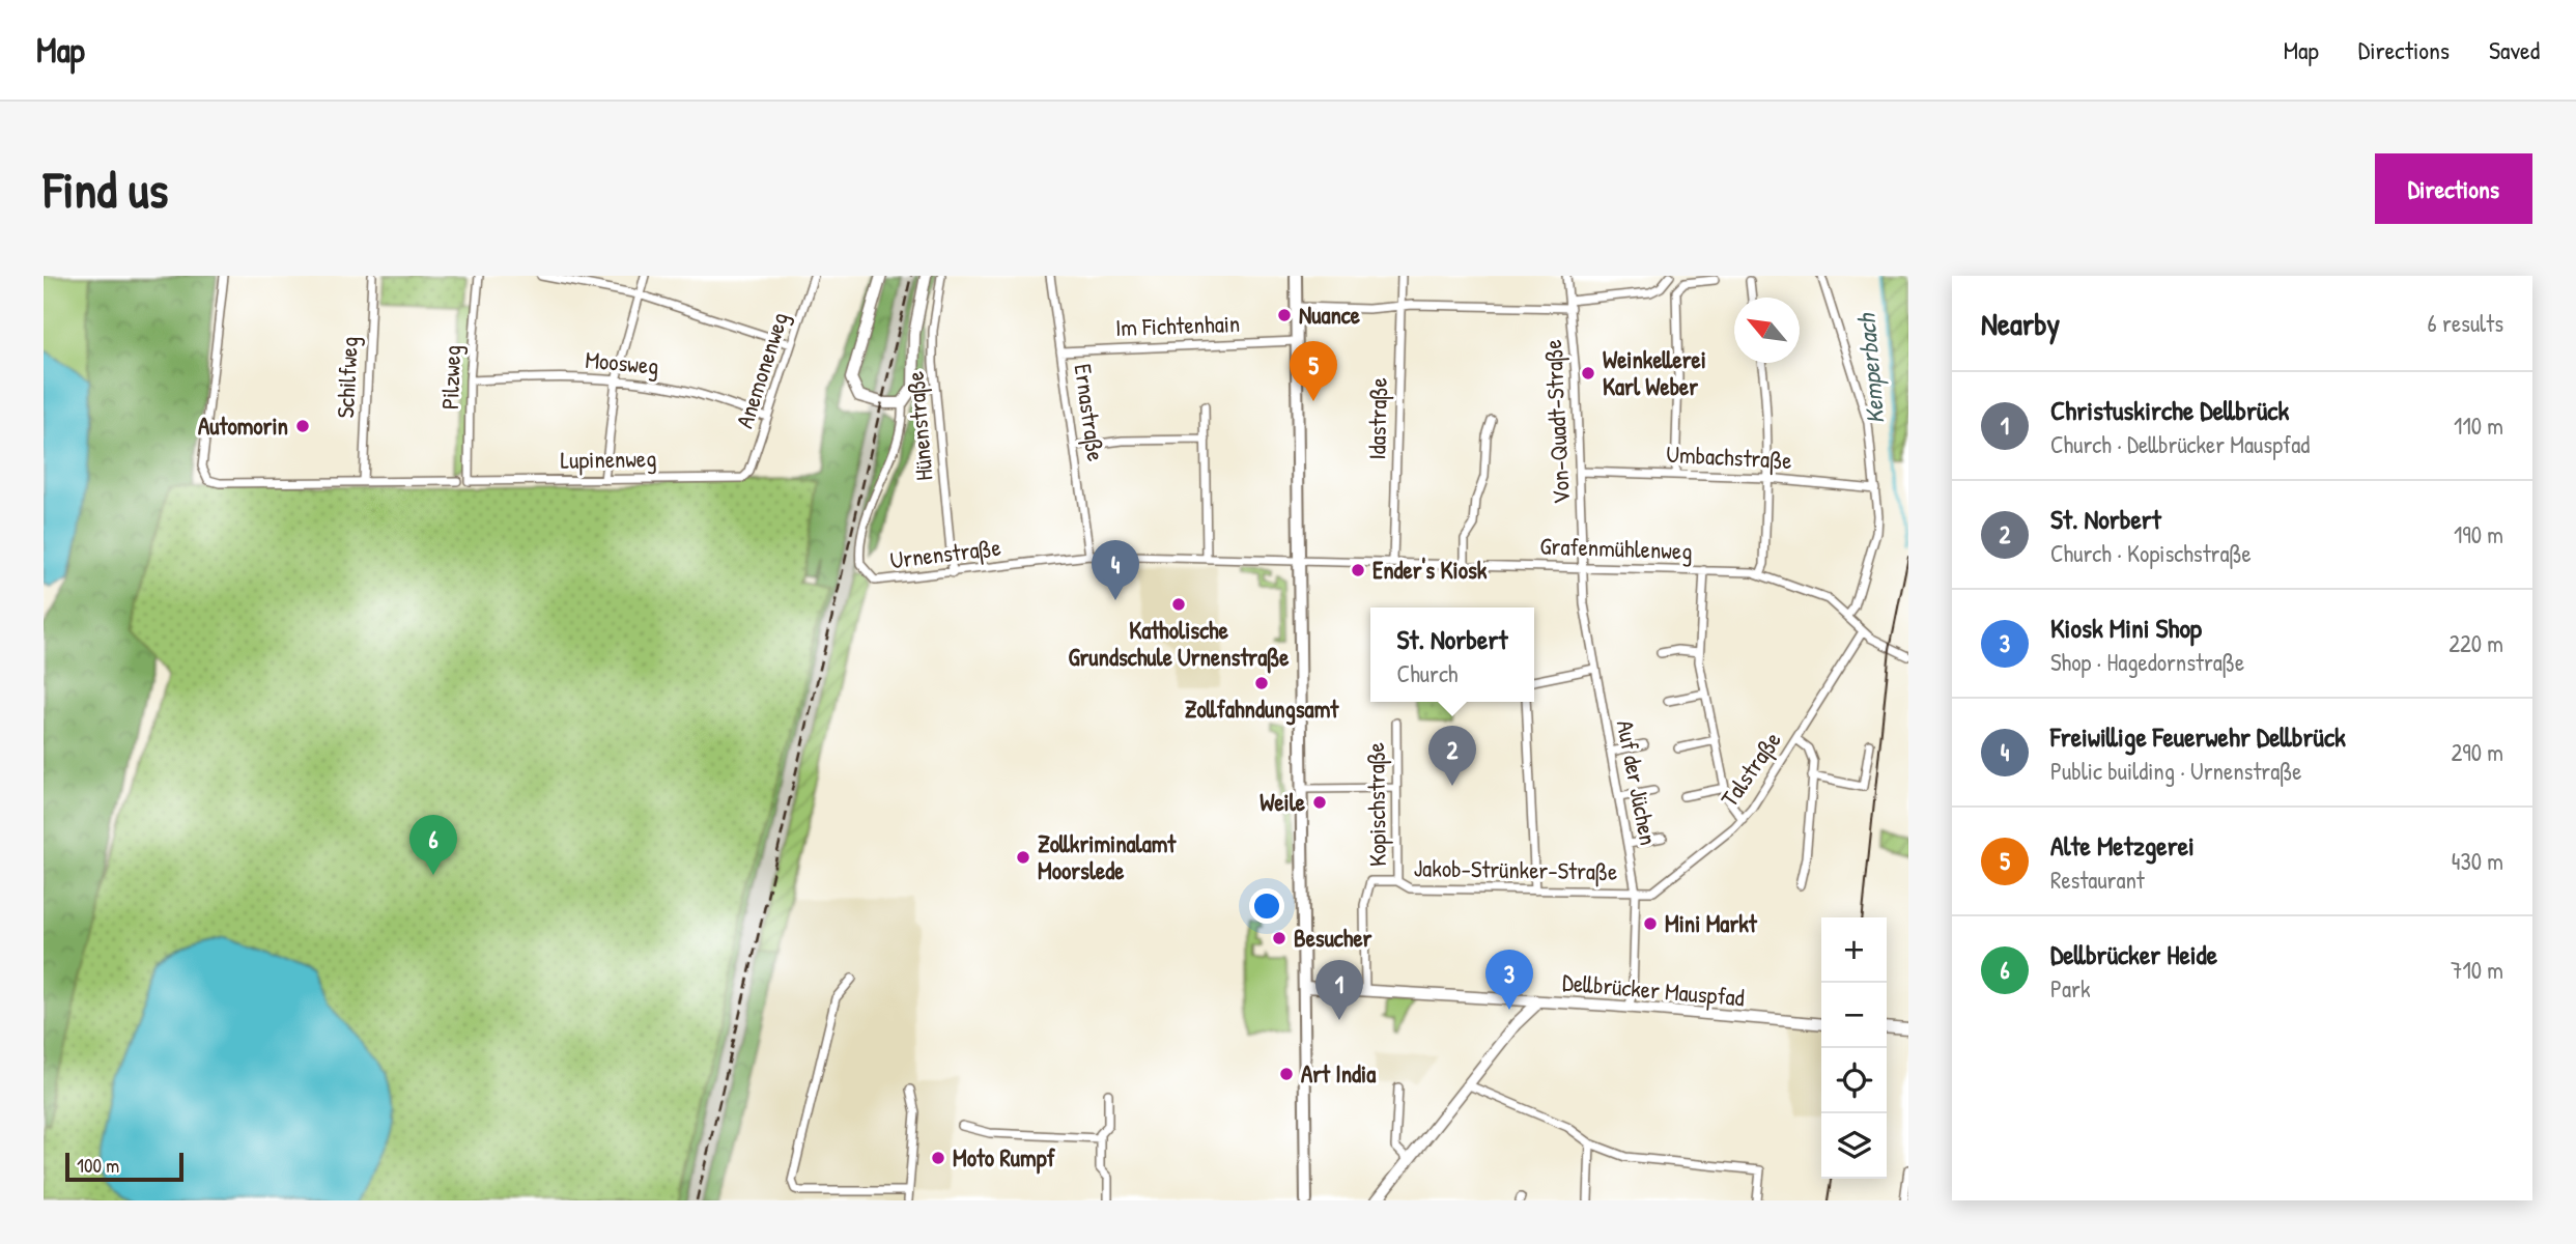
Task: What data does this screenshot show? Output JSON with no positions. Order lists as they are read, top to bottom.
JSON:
{
  "streets": {
    "street": [
      "Im Fichtenhain",
      "Moosweg",
      "Anemonenweg",
      "Schilfweg",
      "Pilzweg",
      "Ernastraße",
      "Idastraße",
      "Von-Quadt-Straße",
      "Hünenstraße",
      "Umbachstraße",
      "Lupinenweg",
      "Grafenmühlenweg",
      "Urnenstraße",
      "Talstraße",
      "Auf der Jüchen",
      "Kopischstraße",
      "Jakob-Strünker-Straße",
      "Dellbrücker Mauspfad"
    ]
  },
  "crossings": [
    ["Im Fichtenhain", "Ernastraße"],
    ["Moosweg", "Anemonenweg"],
    ["Moosweg", "Pilzweg"],
    ["Anemonenweg", "Lupinenweg"],
    ["Pilzweg", "Lupinenweg"],
    ["Ernastraße", "Urnenstraße"],
    ["Idastraße", "Grafenmühlenweg"],
    ["Von-Quadt-Straße", "Umbachstraße"],
    ["Von-Quadt-Straße", "Grafenmühlenweg"],
    ["Von-Quadt-Straße", "Auf der Jüchen"],
    ["Hünenstraße", "Urnenstraße"],
    ["Grafenmühlenweg", "Urnenstraße"],
    ["Grafenmühlenweg", "Talstraße"],
    ["Grafenmühlenweg", "Auf der Jüchen"],
    ["Talstraße", "Auf der Jüchen"],
    ["Talstraße", "Jakob-Strünker-Straße"],
    ["Auf der Jüchen", "Jakob-Strünker-Straße"],
    ["Auf der Jüchen", "Dellbrücker Mauspfad"],
    ["Kopischstraße", "Jakob-Strünker-Straße"],
    ["Kopischstraße", "Dellbrücker Mauspfad"]
  ],
  "water": ["Kemperbach"],
  "places": [
    "Nuance",
    "Weinkellerei Karl Weber",
    "Automorin",
    "Ender's Kiosk",
    "Katholische Grundschule Urnenstraße",
    "Zollfahndungsamt",
    "Weile",
    "Zollkriminalamt Moorslede",
    "Mini Markt",
    "Besucher",
    "Art India",
    "Moto Rumpf"
  ],
  "scale_bar": "100 m",
  "north": "top left",
  "page": {
    "header": "Map",
    "nav": ["Map", "Directions", "Saved"],
    "buttons": "Directions",
    "title": "Find us",
    "heading": ["Nearby", "6 results"],
    "pins": [
      "5",
      "4",
      "2",
      "6",
      "3",
      "1"
    ],
    "list": [
      {
        "mark": "1",
        "name": "Christuskirche Dellbrück",
        "note": "Church · Dellbrücker Mauspfad",
        "value": "110 m"
      },
      {
        "mark": "2",
        "name": "St. Norbert",
        "note": "Church · Kopischstraße",
        "value": "190 m"
      },
      {
        "mark": "3",
        "name": "Kiosk Mini Shop",
        "note": "Shop · Hagedornstraße",
        "value": "220 m"
      },
      {
        "mark": "4",
        "name": "Freiwillige Feuerwehr Dellbrück",
        "note": "Public building · Urnenstraße",
        "value": "290 m"
      },
      {
        "mark": "5",
        "name": "Alte Metzgerei",
        "note": "Restaurant",
        "value": "430 m"
      },
      {
        "mark": "6",
        "name": "Dellbrücker Heide",
        "note": "Park",
        "value": "710 m"
      }
    ],
    "popup": ["St. Norbert", "Church"],
    "map_buttons": ["+", "−"],
    "scale": "100 m"
  }
}
